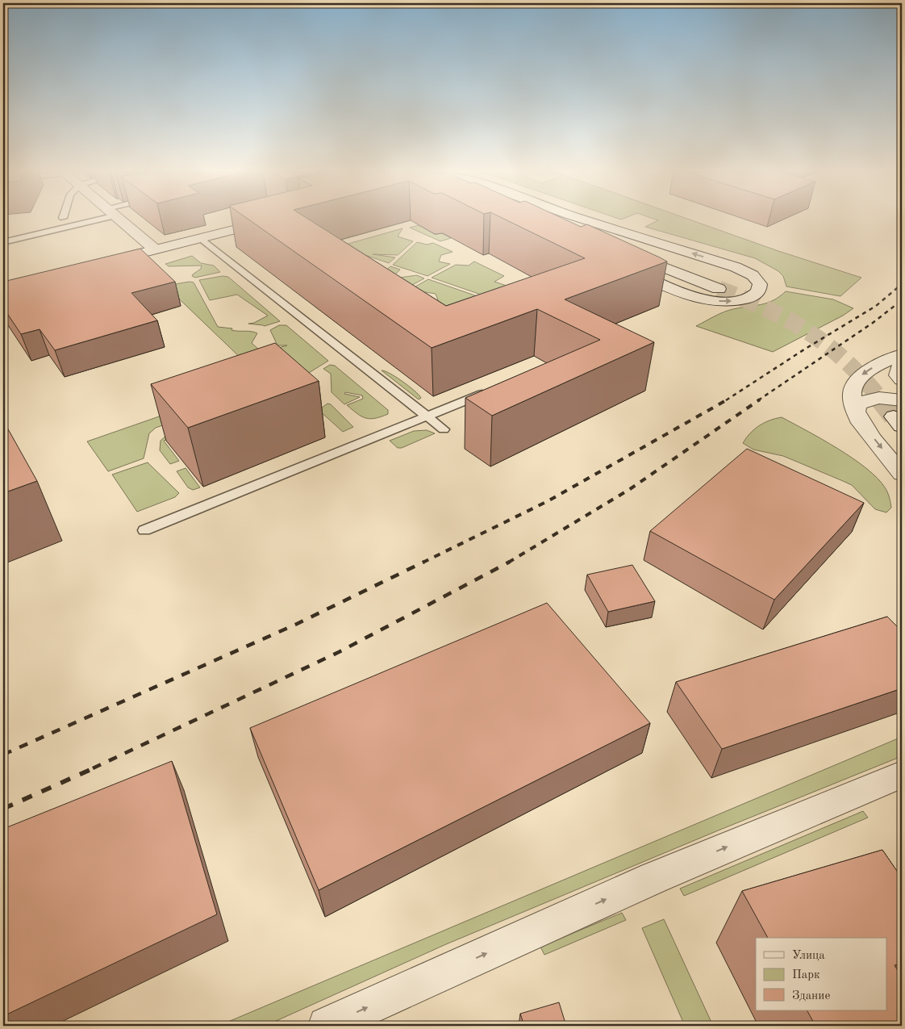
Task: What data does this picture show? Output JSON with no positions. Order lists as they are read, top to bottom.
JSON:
{
  "legend": ["Улица", "Парк", "Здание"]
}
